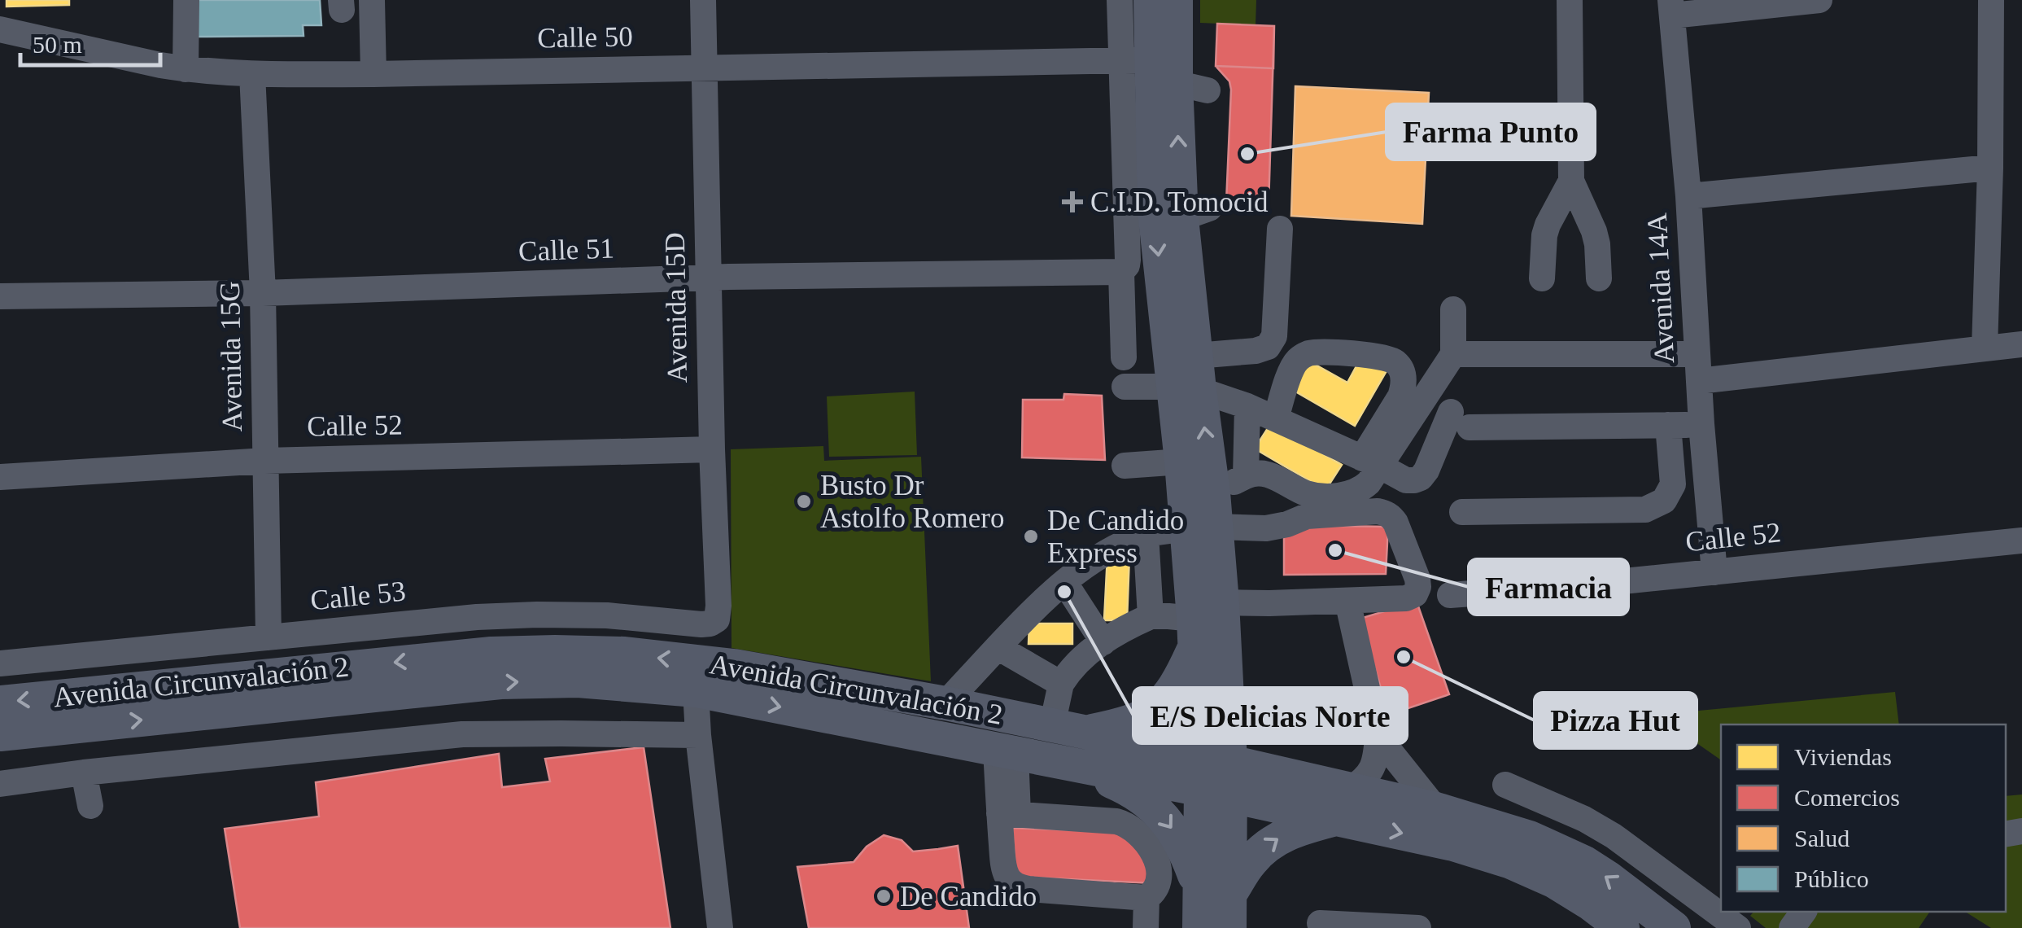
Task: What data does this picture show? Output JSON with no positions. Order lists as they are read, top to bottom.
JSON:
{
  "streets": {
    "main road": ["Avenida Circunvalación 2"],
    "street": [
      "Calle 50",
      "Calle 51",
      "Avenida 14A",
      "Avenida 15D",
      "Avenida 15G",
      "Calle 52",
      "Calle 53"
    ]
  },
  "crossings": [
    ["Calle 50", "Avenida 15D"],
    ["Calle 50", "Avenida 15G"],
    ["Calle 51", "Avenida 15D"],
    ["Calle 51", "Avenida 15G"],
    ["Avenida 14A", "Calle 52"],
    ["Avenida 15D", "Calle 52"],
    ["Avenida 15D", "Calle 53"],
    ["Avenida 15G", "Calle 52"],
    ["Avenida 15G", "Calle 53"]
  ],
  "places": {
    "other": [
      "Farma Punto",
      "Busto Dr Astolfo Romero",
      "De Candido Express",
      "Farmacia",
      "E/S Delicias Norte",
      "Pizza Hut",
      "De Candido"
    ],
    "health": ["C.I.D. Tomocid"]
  },
  "legend": [
    "Viviendas",
    "Comercios",
    "Salud",
    "Público"
  ],
  "scale_bar": "50 m"
}
